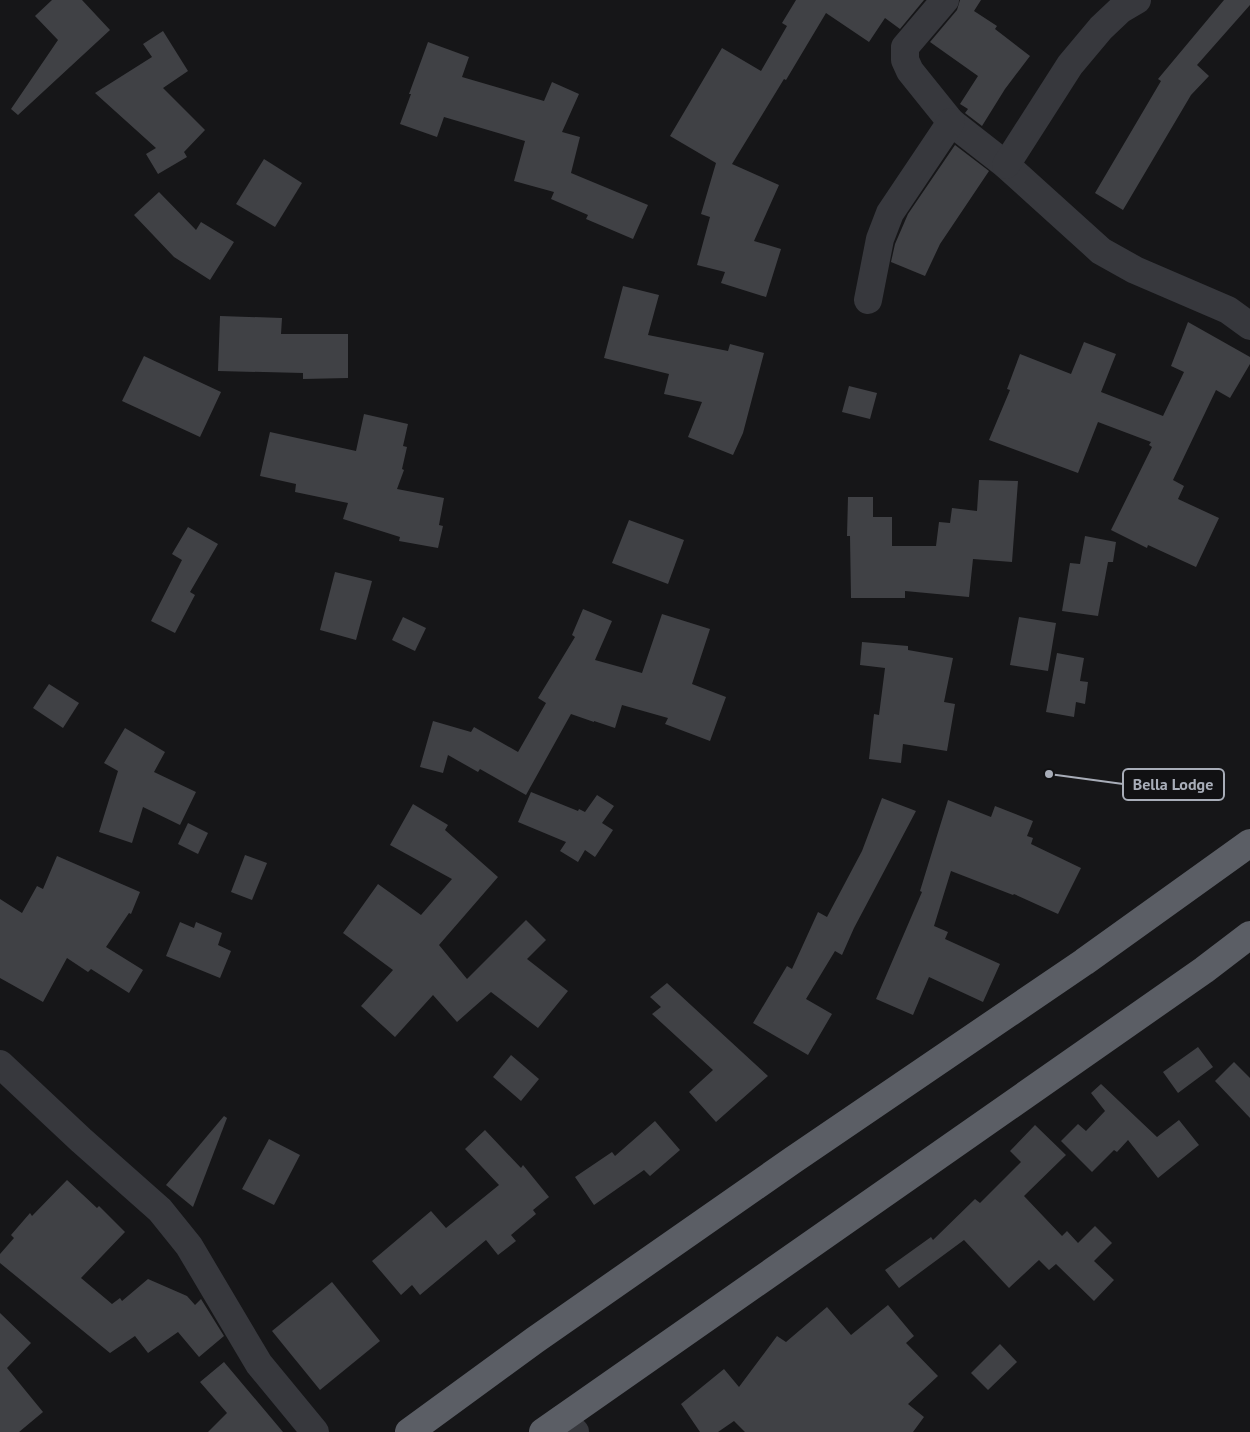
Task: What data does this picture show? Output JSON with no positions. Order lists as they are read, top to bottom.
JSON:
{
  "places": ["Bella Lodge"]
}
